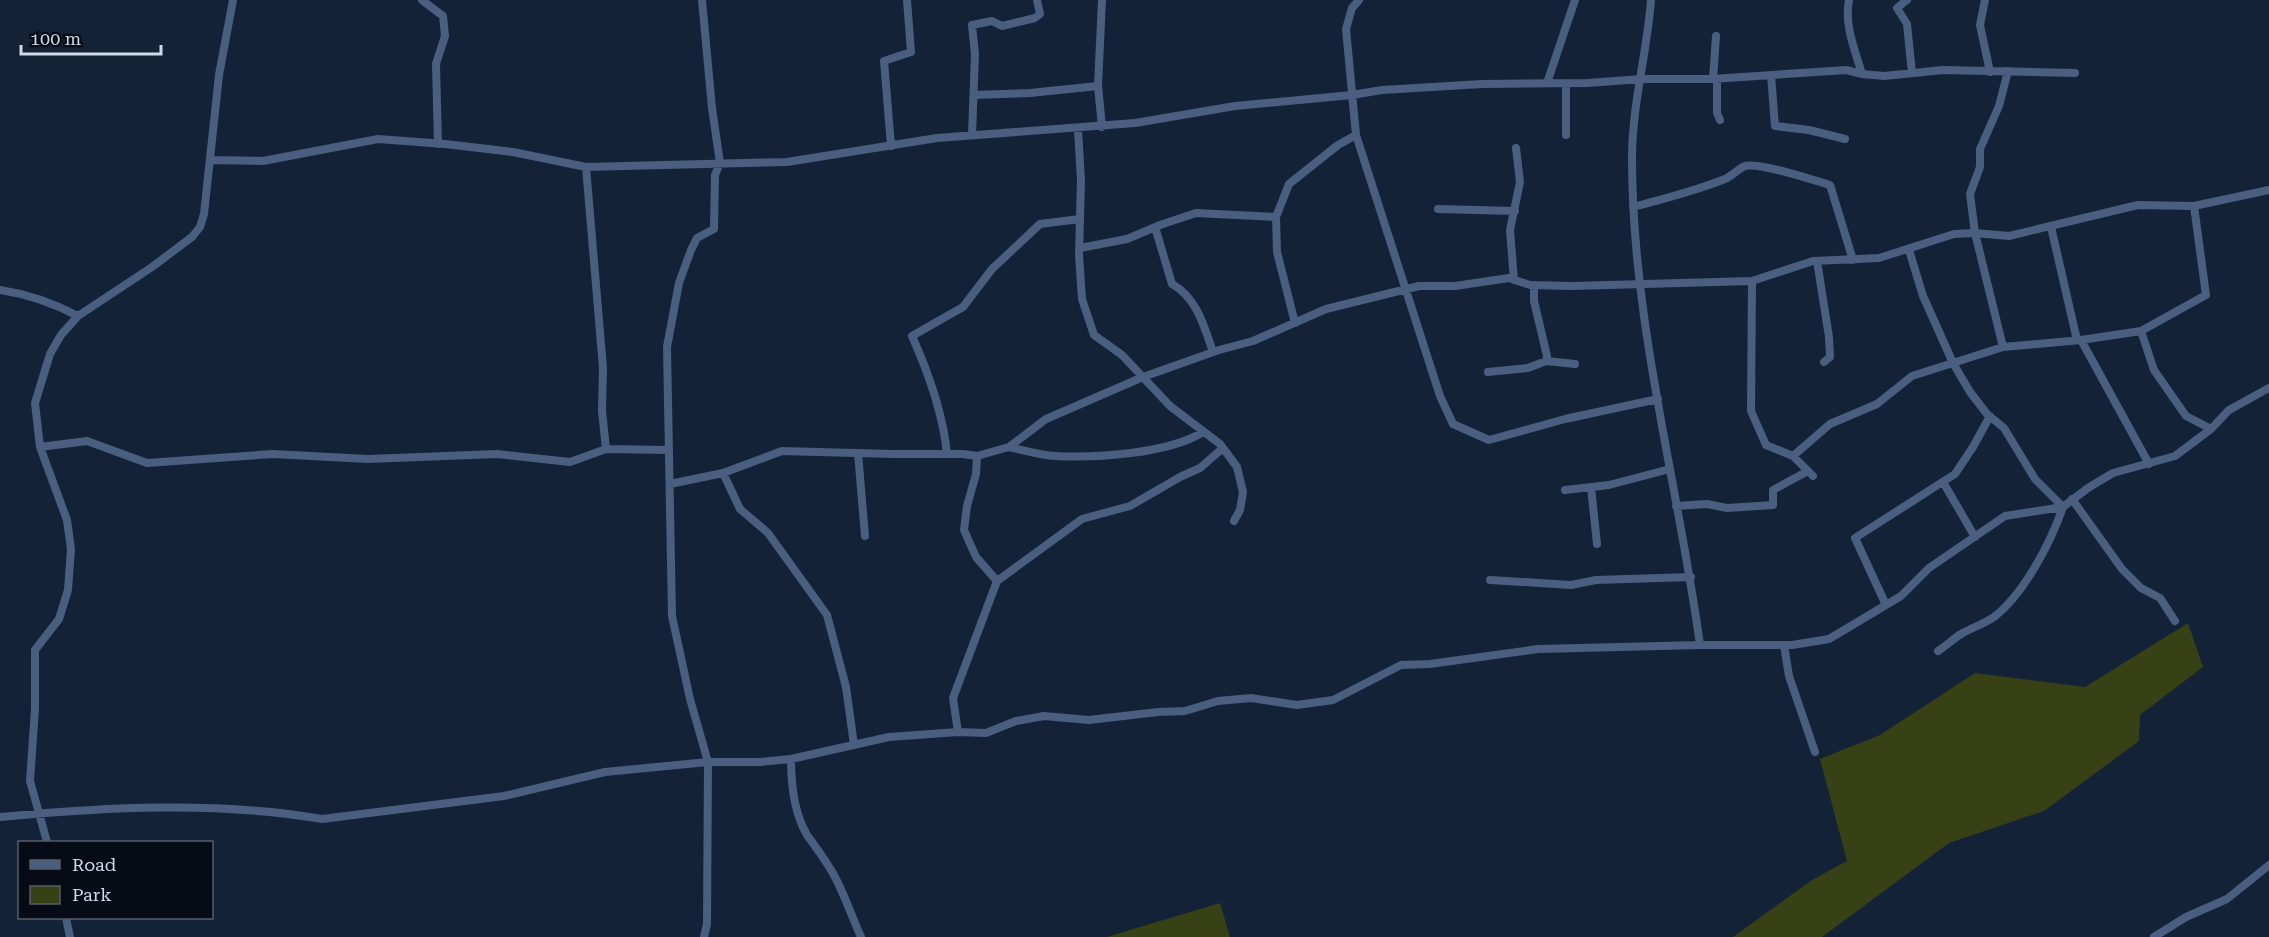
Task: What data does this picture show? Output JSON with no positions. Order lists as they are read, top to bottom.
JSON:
{
  "legend": ["Road", "Park"],
  "scale_bar": "100 m"
}
